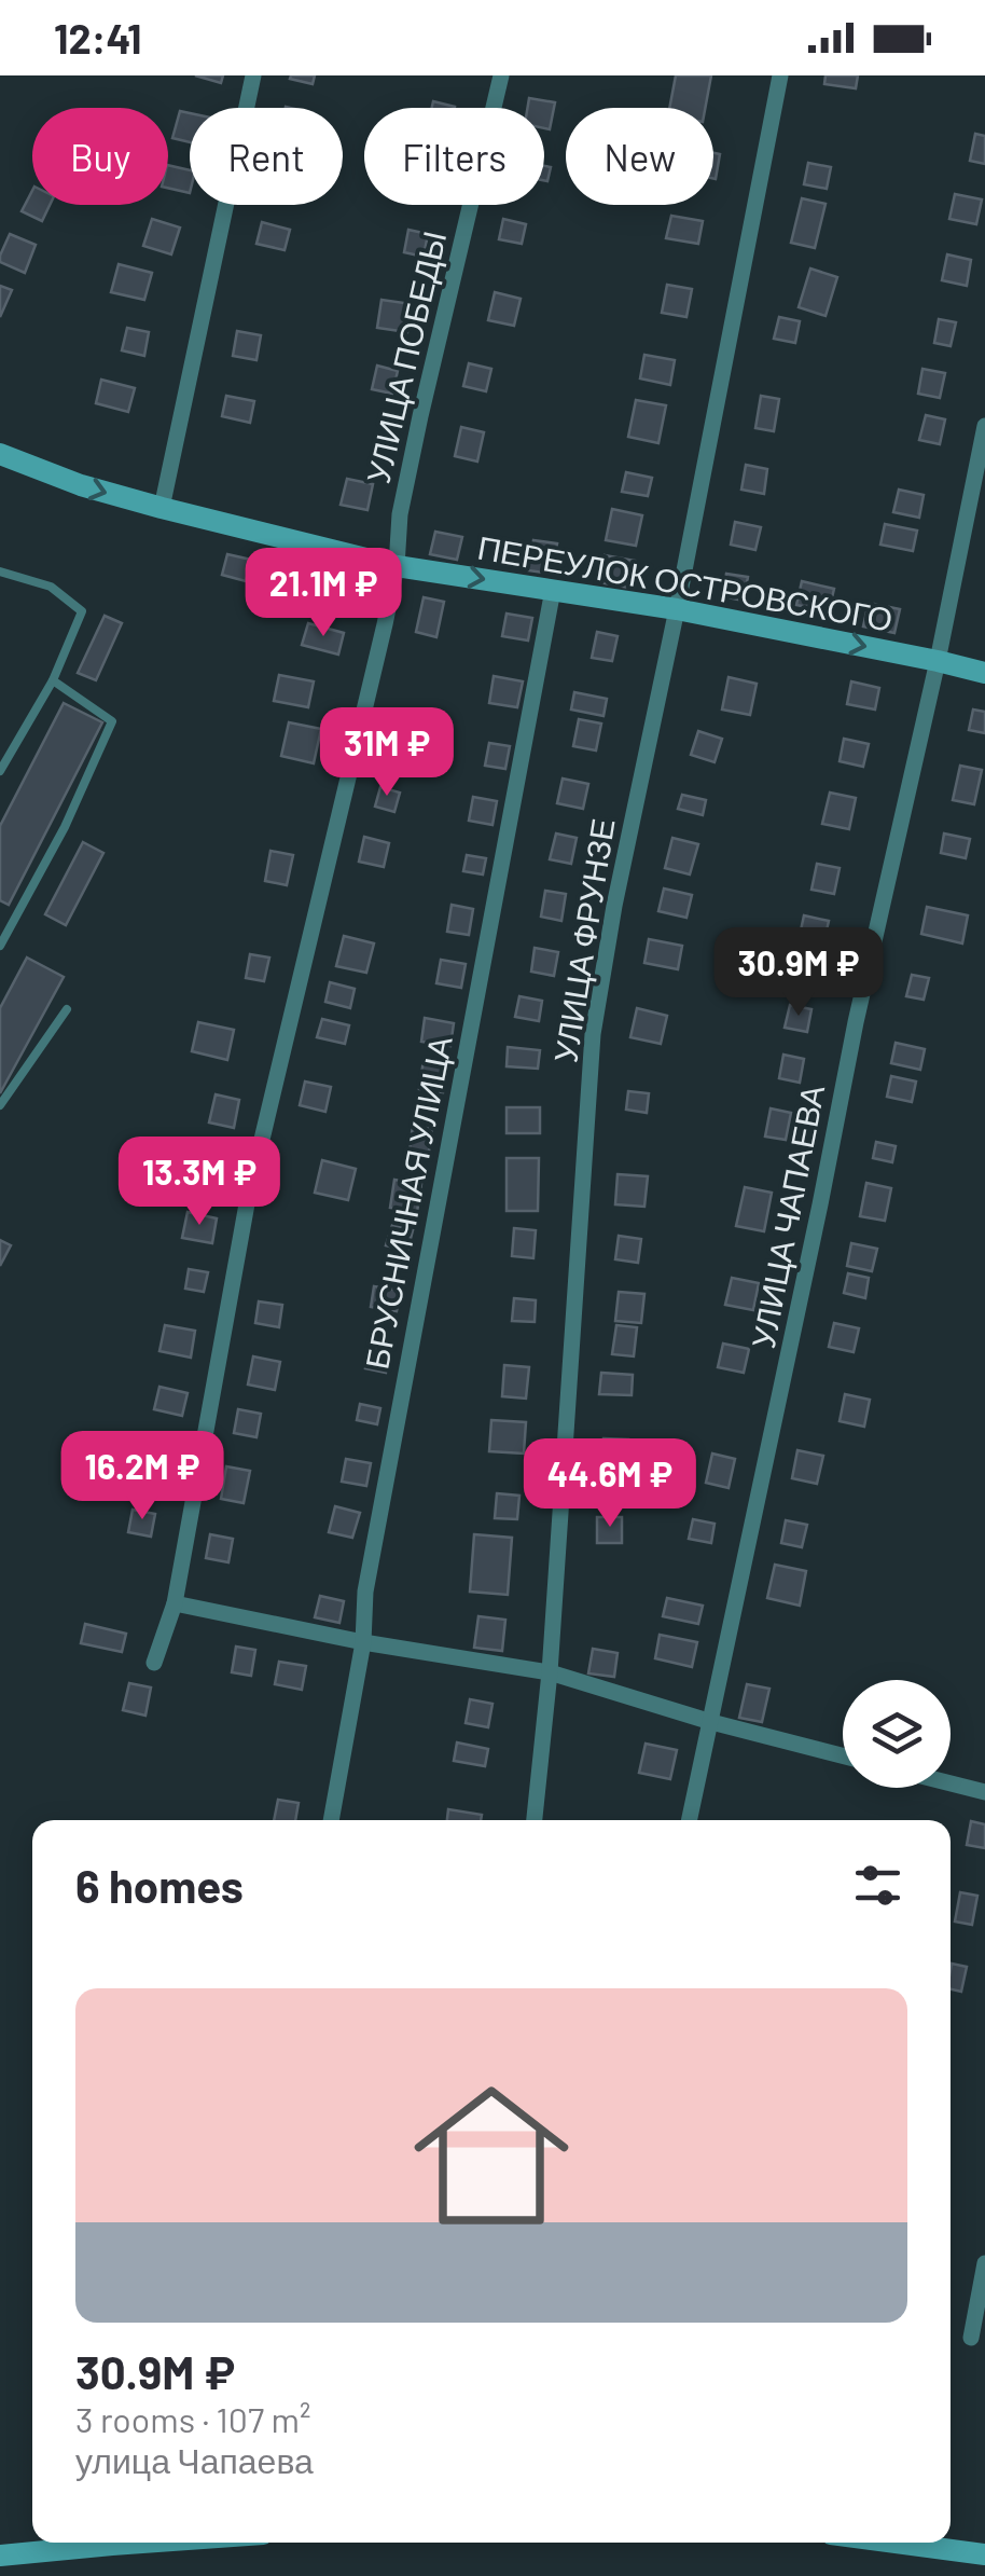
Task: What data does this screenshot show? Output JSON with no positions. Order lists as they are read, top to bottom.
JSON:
{
  "streets": {
    "street": [
      "УЛИЦА ПОБЕДЫ",
      "ПЕРЕУЛОК ОСТРОВСКОГО",
      "УЛИЦА ФРУНЗЕ",
      "БРУСНИЧНАЯ УЛИЦА",
      "УЛИЦА ЧАПАЕВА"
    ]
  },
  "crossings": [
    ["УЛИЦА ПОБЕДЫ", "ПЕРЕУЛОК ОСТРОВСКОГО"],
    ["ПЕРЕУЛОК ОСТРОВСКОГО", "УЛИЦА ФРУНЗЕ"],
    ["ПЕРЕУЛОК ОСТРОВСКОГО", "БРУСНИЧНАЯ УЛИЦА"],
    ["ПЕРЕУЛОК ОСТРОВСКОГО", "УЛИЦА ЧАПАЕВА"]
  ],
  "one_way": ["ПЕРЕУЛОК ОСТРОВСКОГО"],
  "page": {
    "status": "12:41",
    "chip": [
      "Buy",
      "Rent",
      "Filters",
      "New"
    ],
    "price": [
      "21.1M ₽",
      "31M ₽",
      "30.9M ₽",
      "13.3M ₽",
      "16.2M ₽",
      "44.6M ₽"
    ],
    "heading": "6 homes",
    "list": [
      {
        "name": "30.9M ₽",
        "note": "3 rooms · 107 m² · улица Чапаева"
      }
    ]
  }
}
